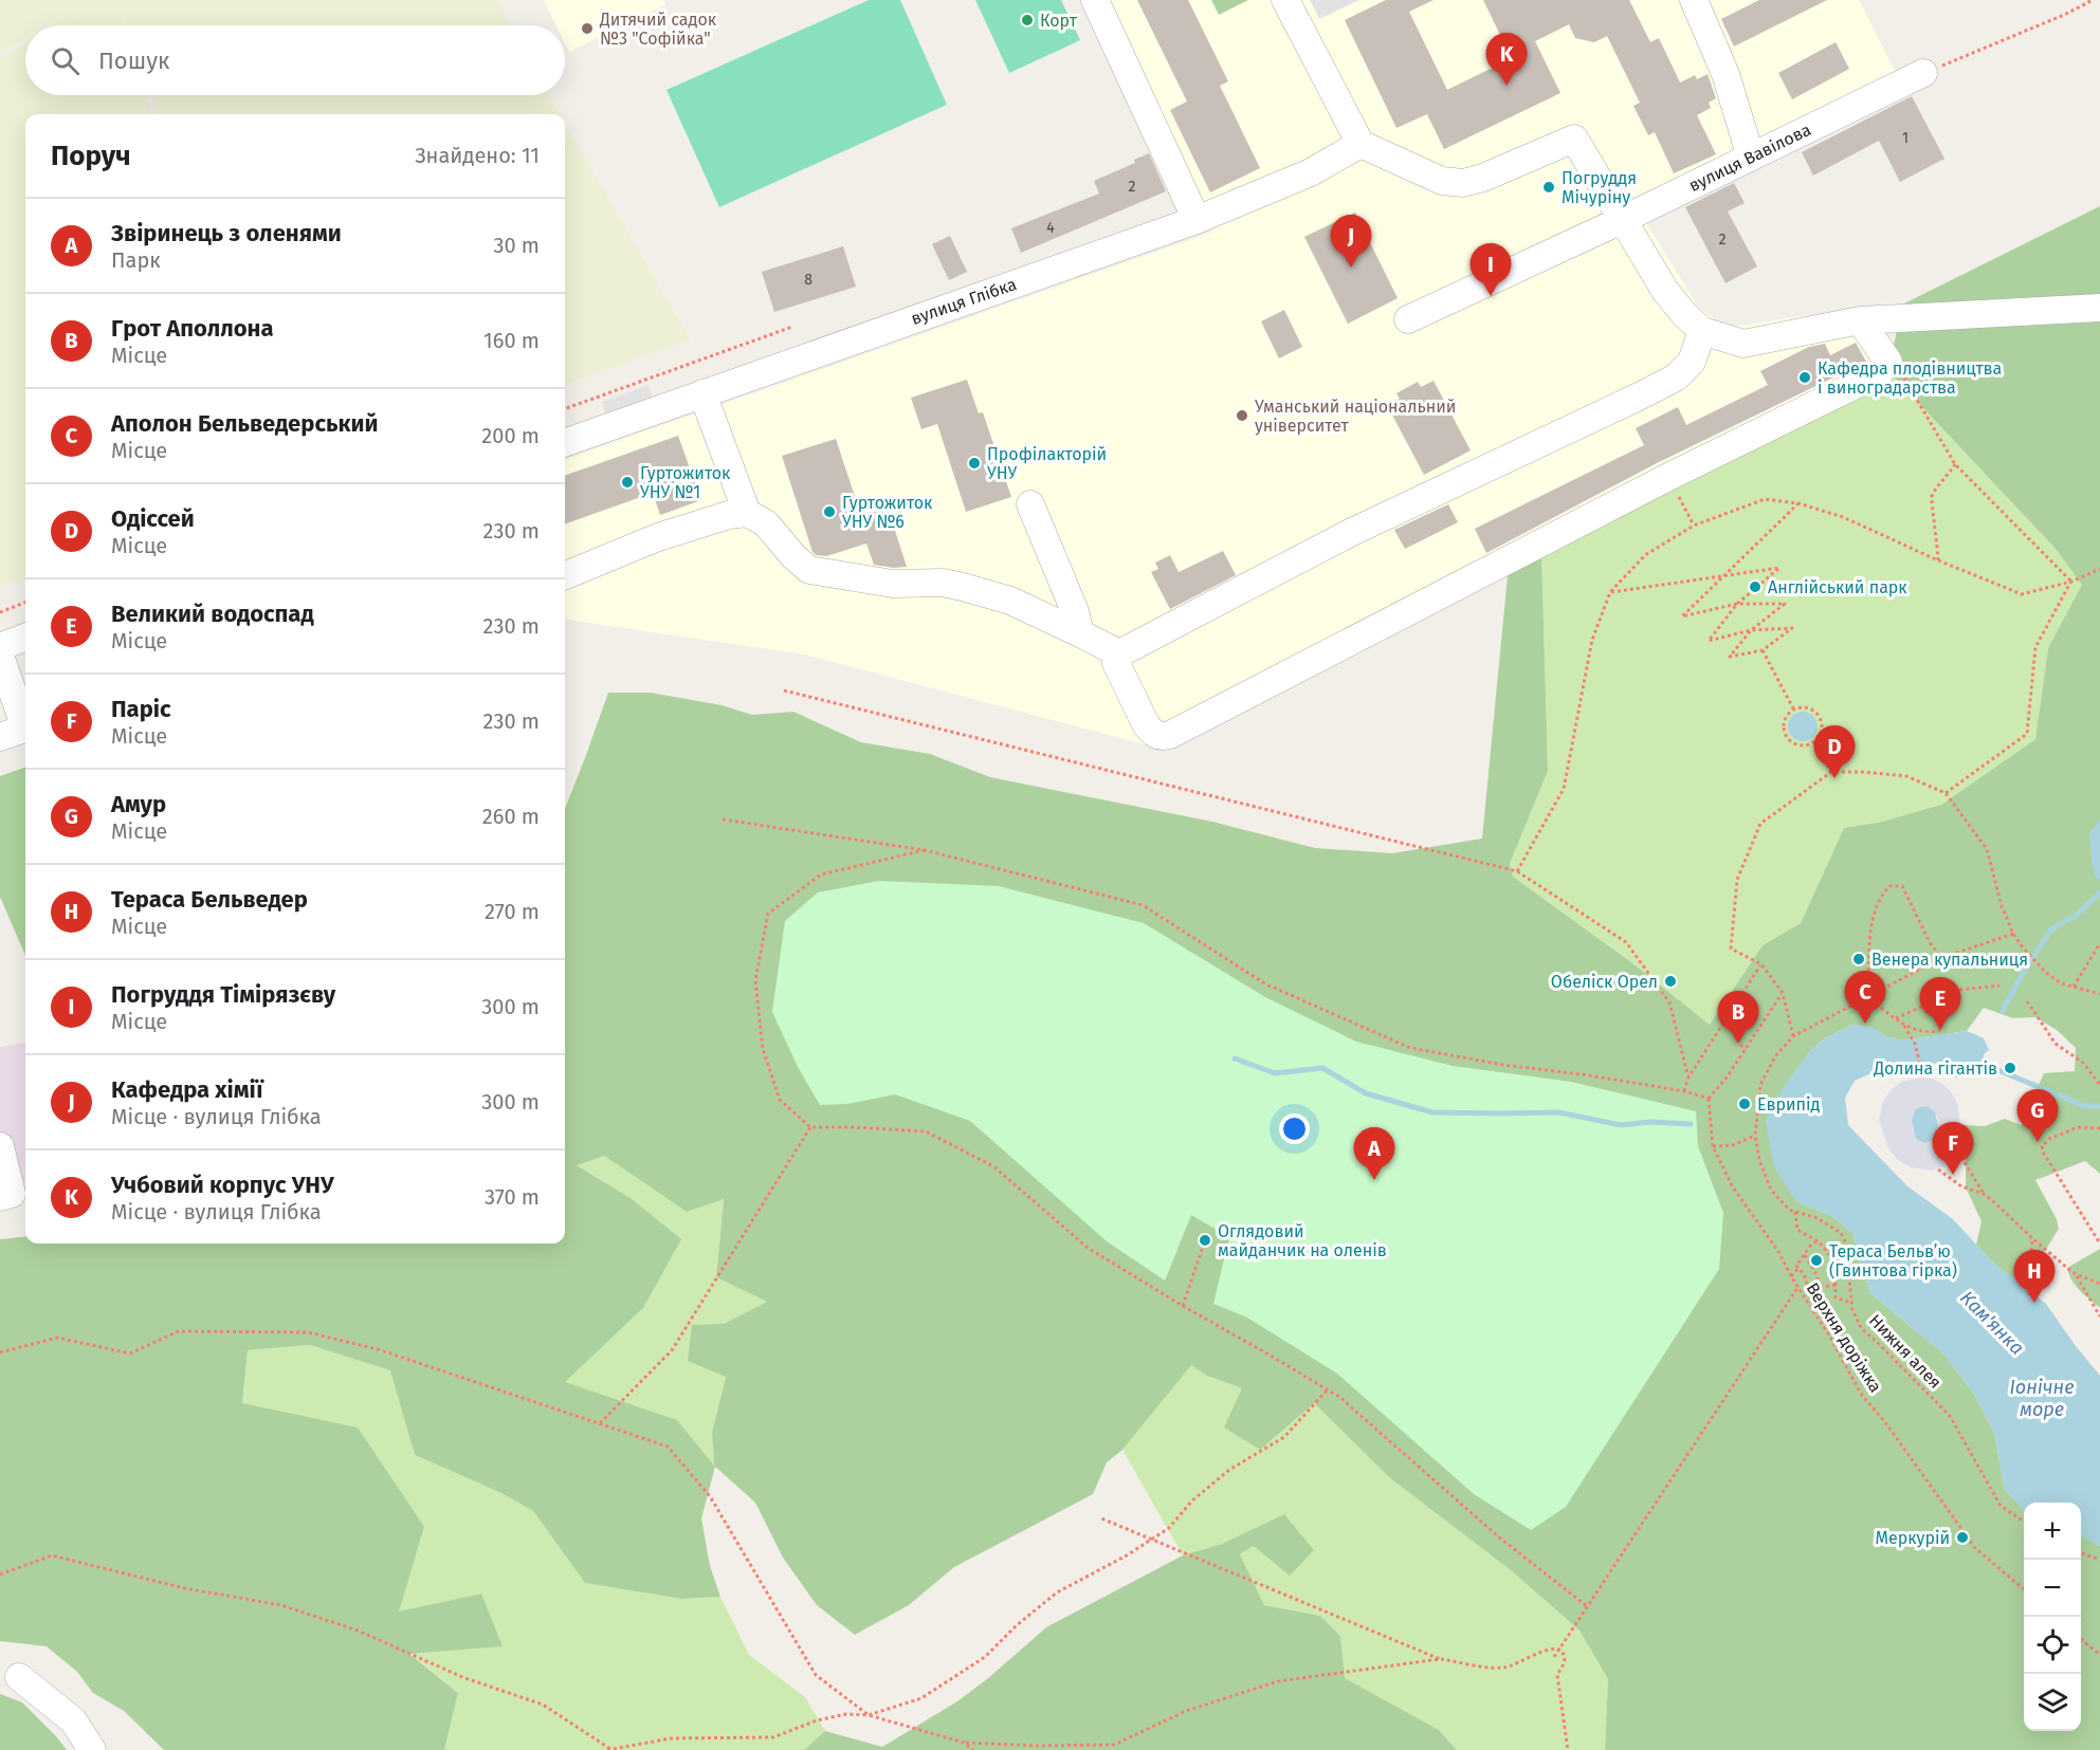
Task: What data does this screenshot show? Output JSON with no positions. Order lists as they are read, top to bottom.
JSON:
{
  "streets": {
    "street": ["вулиця Вавілова", "вулиця Глібка"],
    "path": ["Верхня доріжка", "Нижня алея"]
  },
  "water": ["Кам'янка", "Іонічне море"],
  "places": [
    "Корт",
    "Дитячий садок №3 \"Софійка\"",
    "Погруддя Мічуріну",
    "Кафедра плодівництва і виноградарства",
    "Уманський національний університет",
    "Профілакторій УНУ",
    "Гуртожиток УНУ №1",
    "Гуртожиток УНУ №6",
    "Англійський парк",
    "Венера купальниця",
    "Обеліск Орел",
    "Долина гігантів",
    "Еврипід",
    "Оглядовий майданчик на оленів",
    "Тераса Бельв’ю (Гвинтова гірка)",
    "Меркурій"
  ],
  "house_numbers": [
    "1",
    "2",
    "4",
    "2",
    "8"
  ],
  "page": {
    "search": "Пошук",
    "pins": [
      "K",
      "J",
      "I",
      "D",
      "C",
      "E",
      "B",
      "G",
      "F",
      "A",
      "H"
    ],
    "heading": ["Поруч", "Знайдено: 11"],
    "list": [
      {
        "mark": "A",
        "name": "Звіринець з оленями",
        "note": "Парк",
        "value": "30 m"
      },
      {
        "mark": "B",
        "name": "Грот Аполлона",
        "note": "Місце",
        "value": "160 m"
      },
      {
        "mark": "C",
        "name": "Аполон Бельведерський",
        "note": "Місце",
        "value": "200 m"
      },
      {
        "mark": "D",
        "name": "Одіссей",
        "note": "Місце",
        "value": "230 m"
      },
      {
        "mark": "E",
        "name": "Великий водоспад",
        "note": "Місце",
        "value": "230 m"
      },
      {
        "mark": "F",
        "name": "Паріс",
        "note": "Місце",
        "value": "230 m"
      },
      {
        "mark": "G",
        "name": "Амур",
        "note": "Місце",
        "value": "260 m"
      },
      {
        "mark": "H",
        "name": "Тераса Бельведер",
        "note": "Місце",
        "value": "270 m"
      },
      {
        "mark": "I",
        "name": "Погруддя Тімірязєву",
        "note": "Місце",
        "value": "300 m"
      },
      {
        "mark": "J",
        "name": "Кафедра хімії",
        "note": "Місце · вулиця Глібка",
        "value": "300 m"
      },
      {
        "mark": "K",
        "name": "Учбовий корпус УНУ",
        "note": "Місце · вулиця Глібка",
        "value": "370 m"
      }
    ],
    "map_buttons": ["+", "−"]
  }
}
